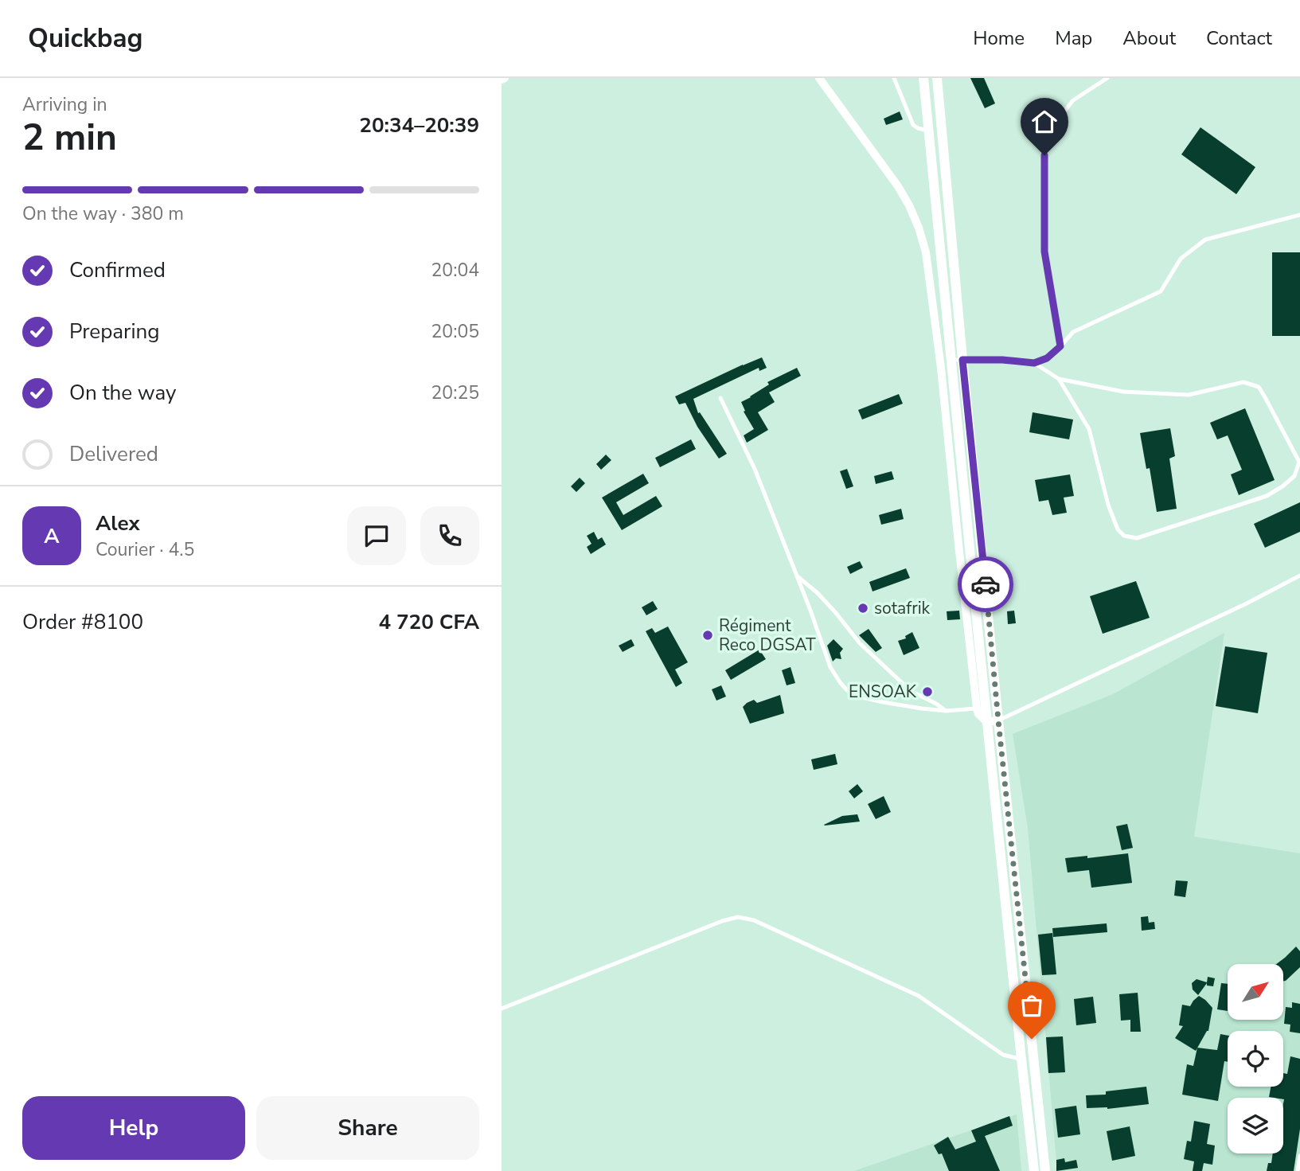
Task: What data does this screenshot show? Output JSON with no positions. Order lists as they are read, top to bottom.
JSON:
{
  "places": ["sotafrik", "Régiment Reco DGSAT", "ENSOAK"],
  "north": "top right",
  "page": {
    "header": "Quickbag",
    "nav": [
      "Home",
      "Map",
      "About",
      "Contact"
    ],
    "heading": ["2 min", "Arriving in", "20:34–20:39"],
    "panel": [
      "Alex",
      "Courier · 4.5",
      "Order #8100",
      "4 720 CFA"
    ],
    "bar": "On the way · 380 m",
    "list": [
      ["Confirmed", "20:04"],
      ["Preparing", "20:05"],
      ["On the way", "20:25"],
      "Delivered"
    ],
    "round": "A",
    "buttons": ["Help", "Share"]
  }
}
